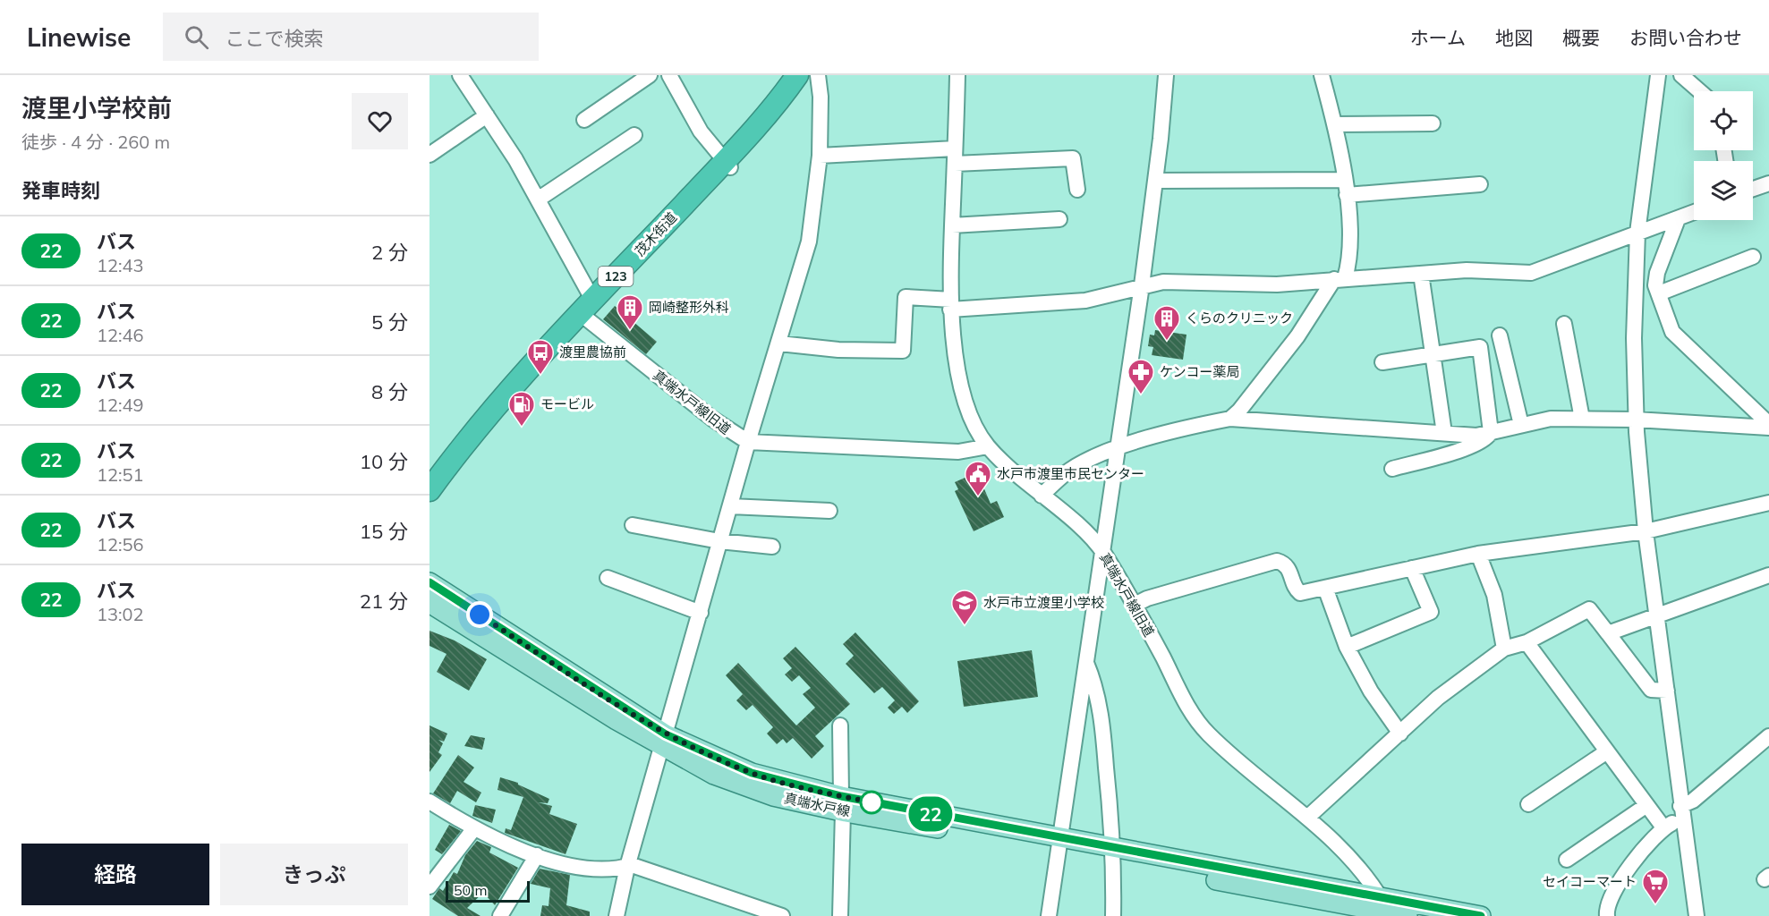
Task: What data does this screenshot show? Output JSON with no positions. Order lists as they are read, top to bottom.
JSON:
{
  "streets": {
    "highway": ["茂木街道", "123"],
    "main road": ["真端水戸線"],
    "street": ["真端水戸線旧道"]
  },
  "crossings": [
    ["茂木街道", "真端水戸線旧道"],
    ["真端水戸線旧道", "真端水戸線"]
  ],
  "places": {
    "building": ["岡崎整形外科", "くらのクリニック"],
    "bus stop": ["渡里農協前"],
    "pharmacy": ["ケンコー薬局"],
    "fuel station": ["モービル"],
    "public building": ["水戸市渡里市民センター"],
    "school or university": ["水戸市立渡里小学校"],
    "supermarket": ["セイコーマート"]
  },
  "lines": ["bus line 22"],
  "scale_bar": "50 m",
  "page": {
    "header": "Linewise",
    "search": "ここで検索",
    "nav": [
      "ホーム",
      "地図",
      "概要",
      "お問い合わせ"
    ],
    "heading": [
      ["渡里小学校前", "徒歩 · 4 分 · 260 m"],
      "発車時刻"
    ],
    "on_map": "22",
    "list": [
      {
        "mark": "22",
        "name": "バス",
        "note": "12:43",
        "value": "2 分"
      },
      {
        "mark": "22",
        "name": "バス",
        "note": "12:46",
        "value": "5 分"
      },
      {
        "mark": "22",
        "name": "バス",
        "note": "12:49",
        "value": "8 分"
      },
      {
        "mark": "22",
        "name": "バス",
        "note": "12:51",
        "value": "10 分"
      },
      {
        "mark": "22",
        "name": "バス",
        "note": "12:56",
        "value": "15 分"
      },
      {
        "mark": "22",
        "name": "バス",
        "note": "13:02",
        "value": "21 分"
      }
    ],
    "buttons": ["経路", "きっぷ"],
    "scale": "50 m"
  }
}
